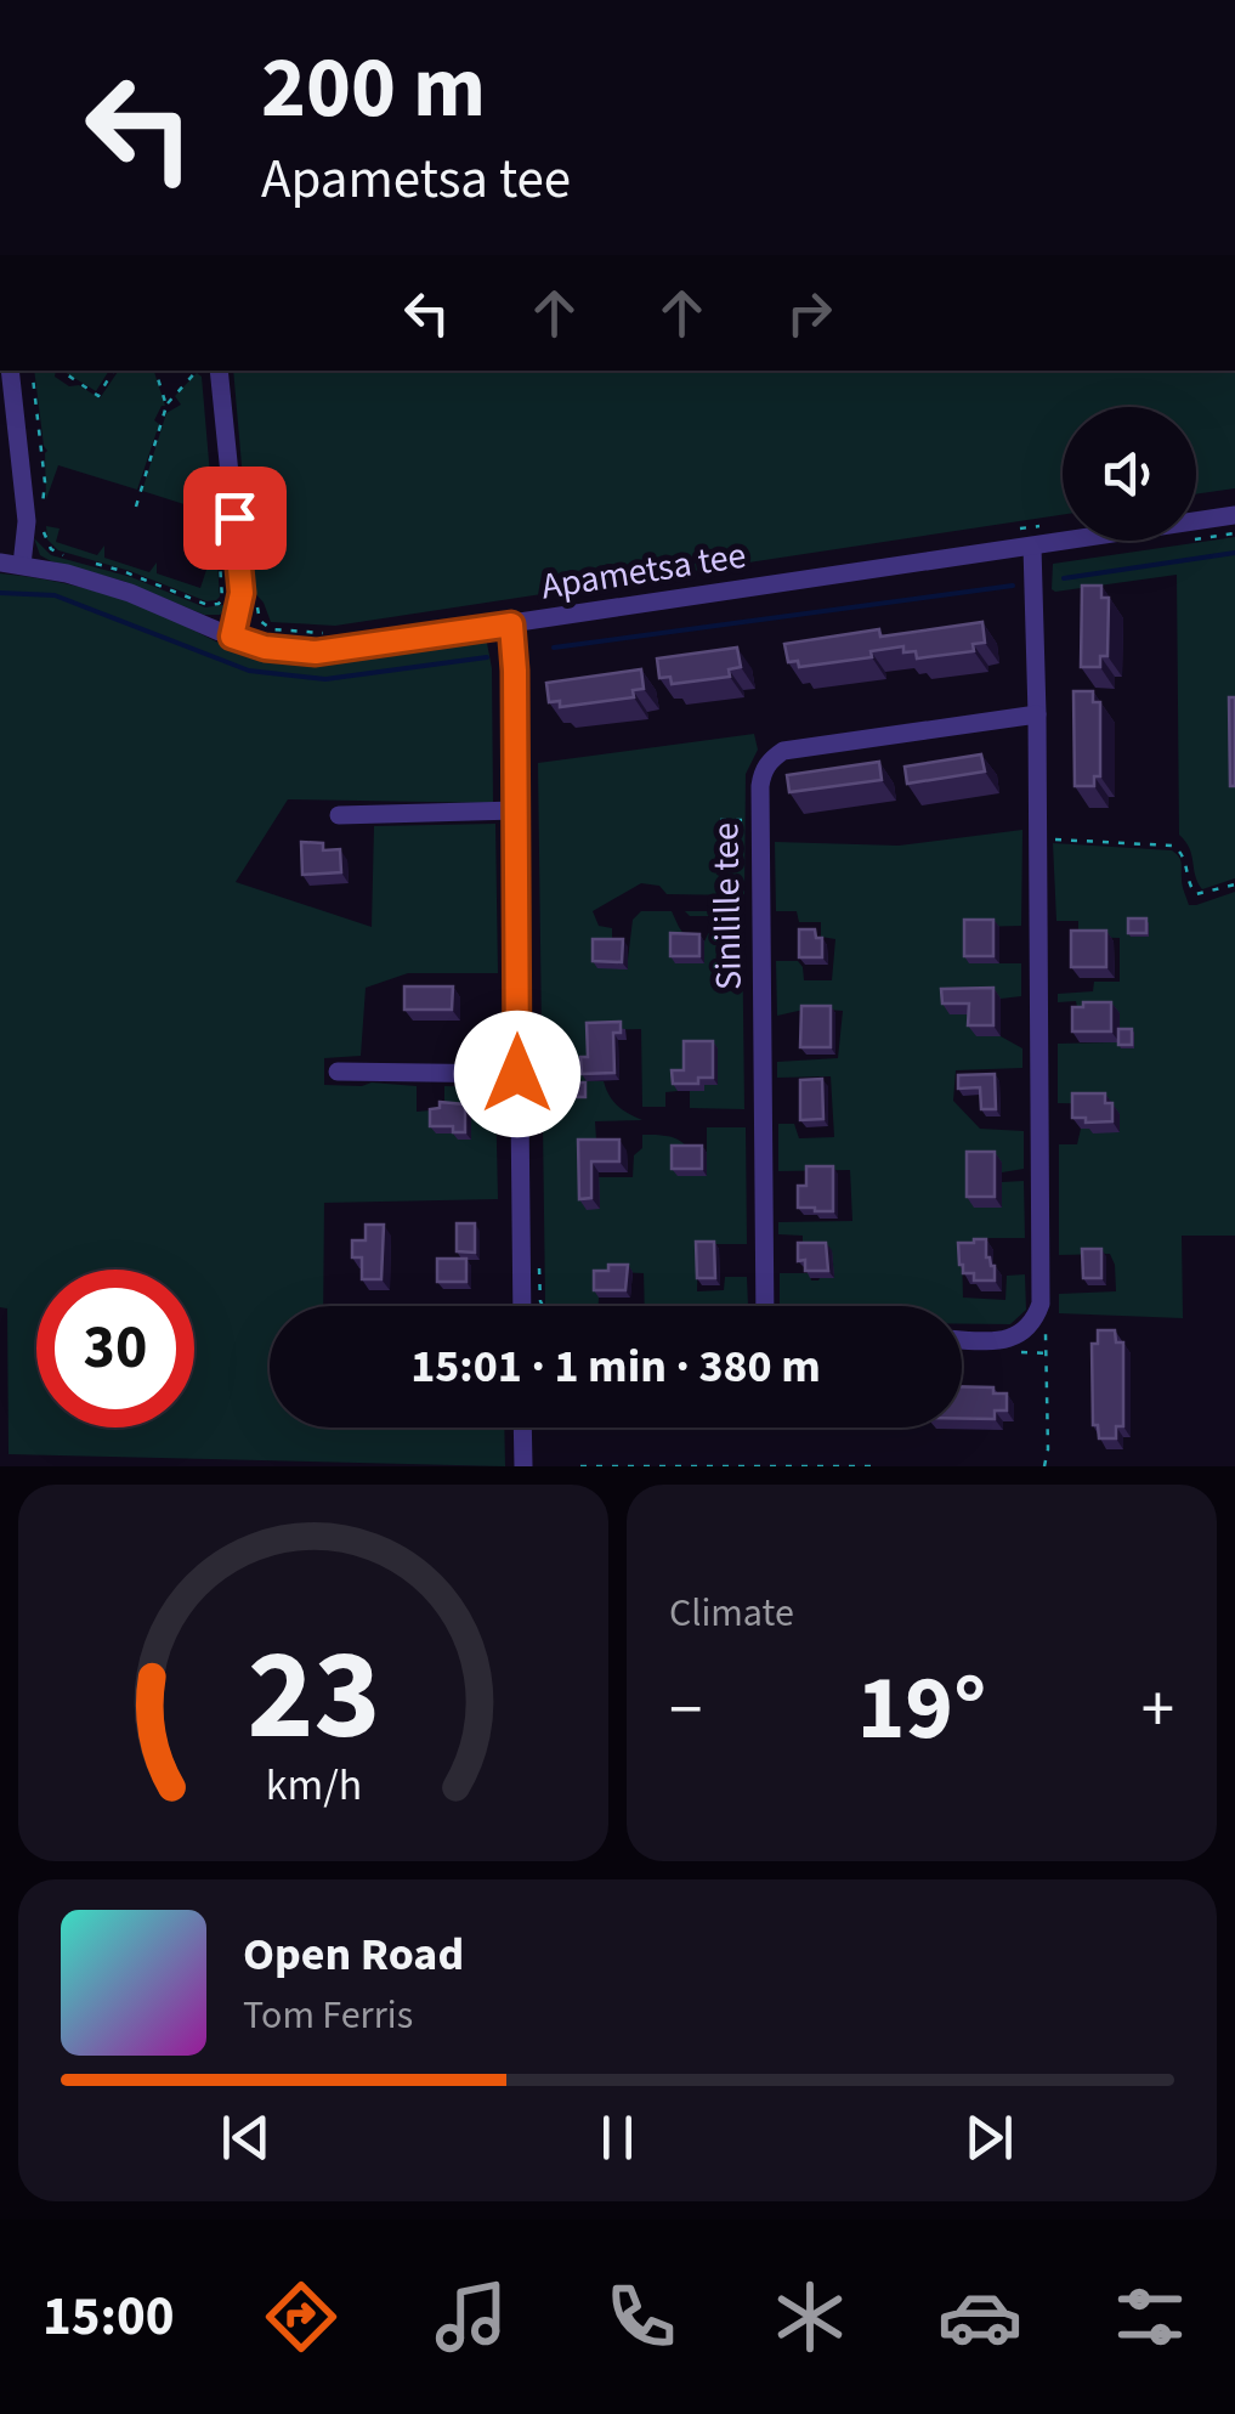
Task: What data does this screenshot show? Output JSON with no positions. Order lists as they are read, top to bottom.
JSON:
{
  "streets": {
    "street": ["Apametsa tee", "Sinilille tee"]
  },
  "page": {
    "turn": ["200 m", "Apametsa tee"],
    "limit": "30",
    "trip": "15:01 · 1 min · 380 m",
    "tile": "Climate",
    "heat": ["−", "19°", "+"],
    "song": ["Open Road", "Tom Ferris"],
    "tabs": "15:00",
    "gauge": ["23", "km/h"]
  }
}
